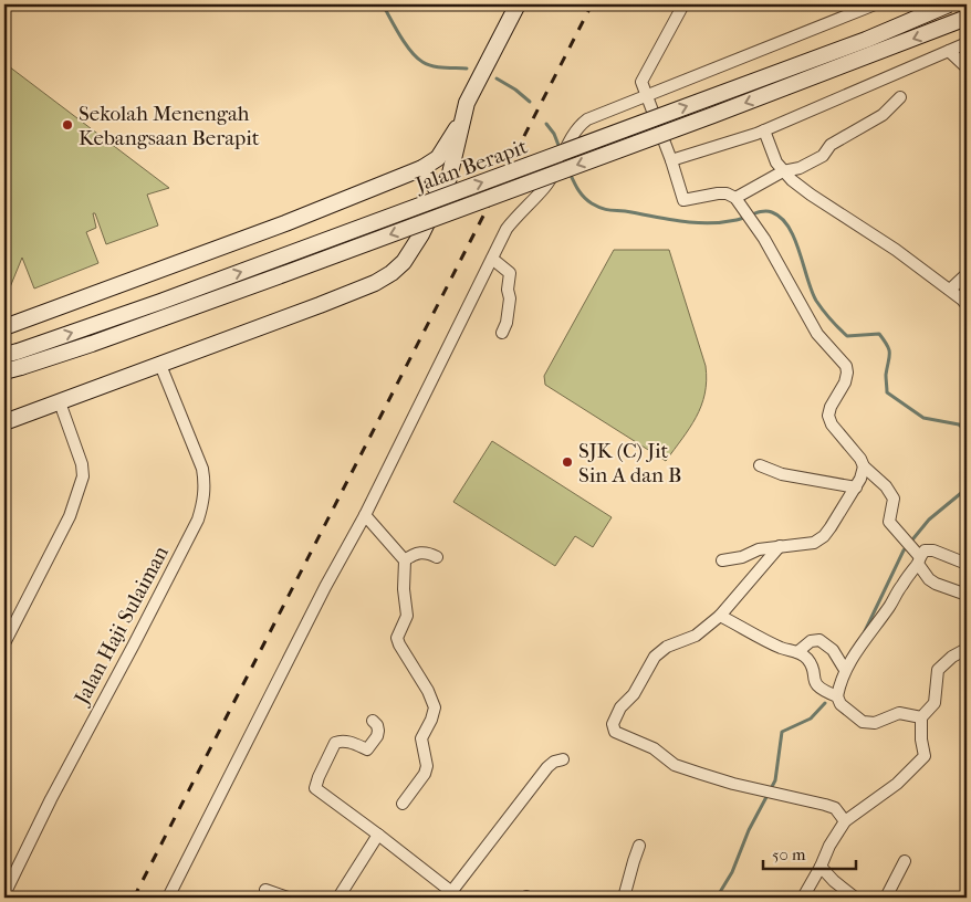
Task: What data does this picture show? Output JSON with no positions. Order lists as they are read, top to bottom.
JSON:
{
  "streets": {
    "main road": ["Jalan Berapit"],
    "street": ["Jalan Haji Sulaiman"]
  },
  "places": ["Sekolah Menengah Kebangsaan Berapit", "SJK (C) Jit Sin A dan B"],
  "scale_bar": "50 m"
}
